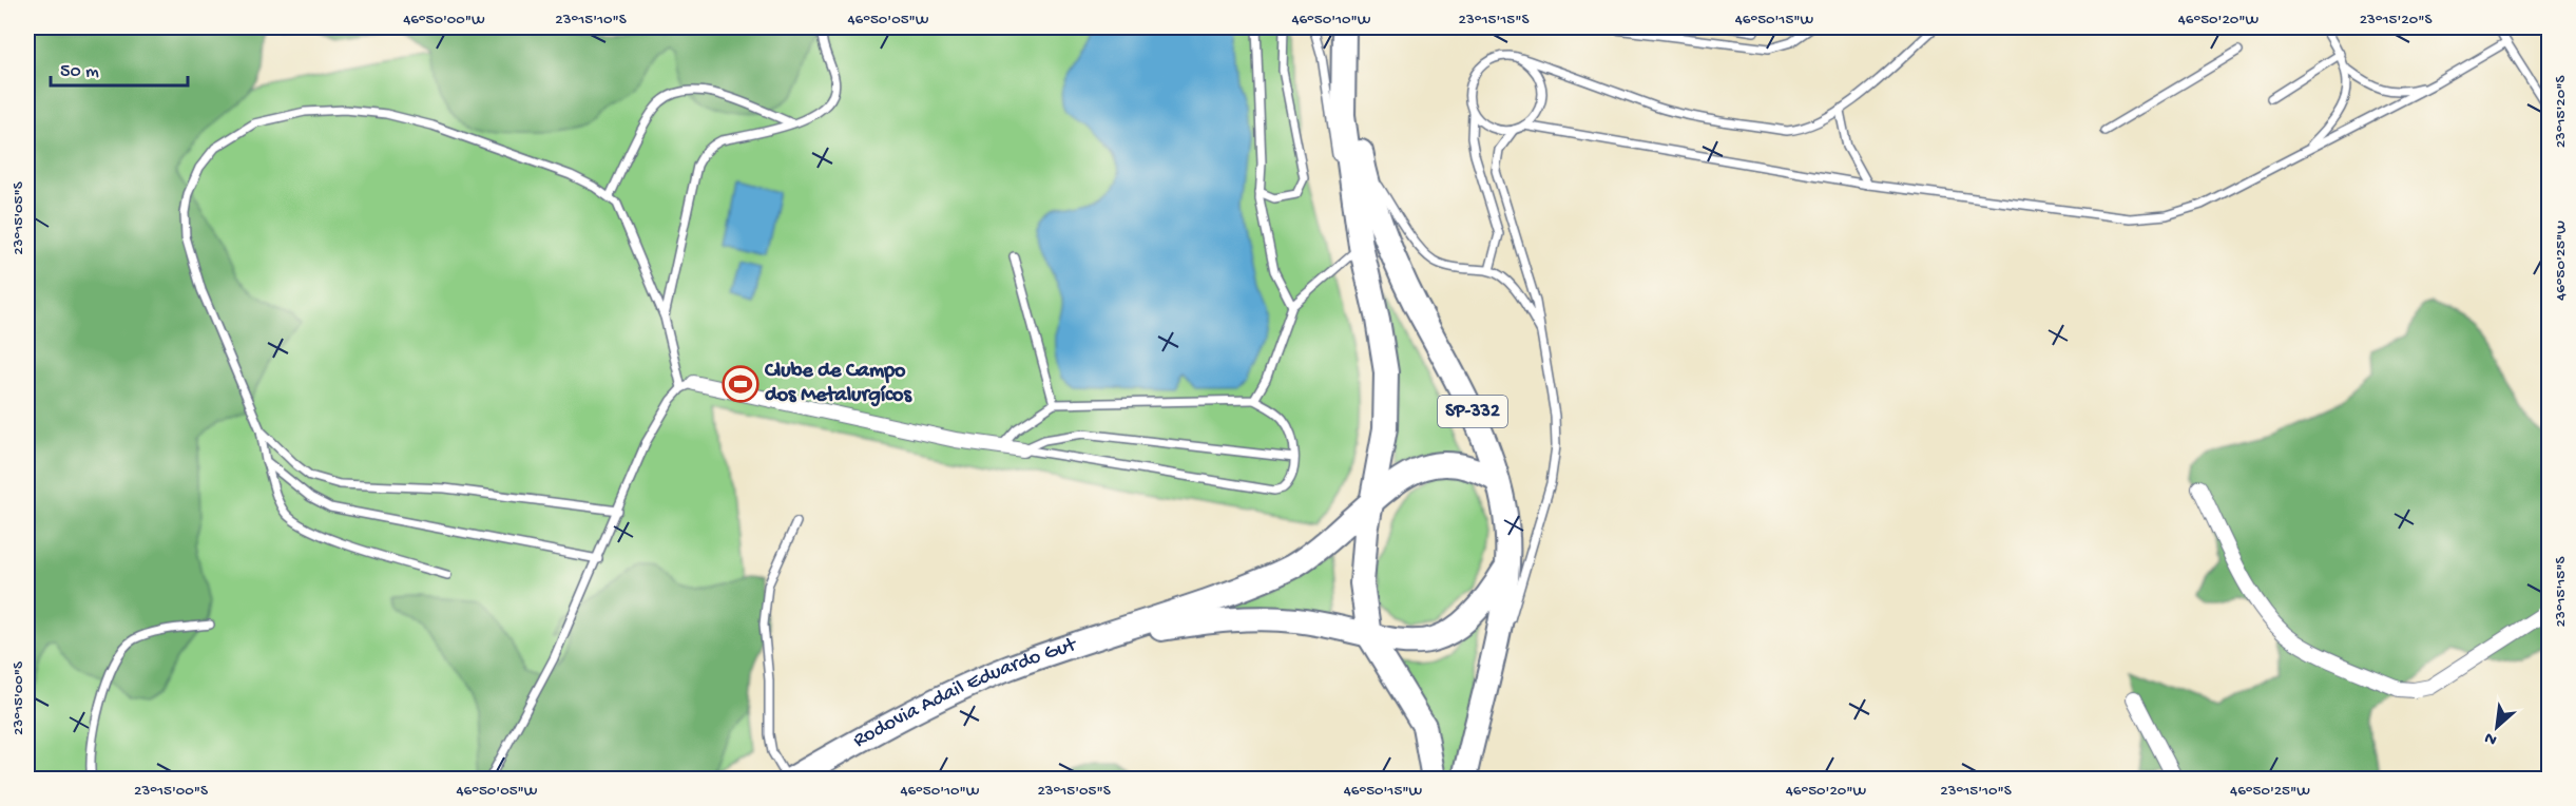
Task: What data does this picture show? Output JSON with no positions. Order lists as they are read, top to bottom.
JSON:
{
  "streets": {
    "main road": ["SP-332", "Rodovia Adail Eduardo Gut"]
  },
  "crossings": [
    ["SP-332", "Rodovia Adail Eduardo Gut"]
  ],
  "places": {
    "sports": ["Clube de Campo dos Metalurgícos"]
  },
  "scale_bar": "50 m",
  "north": "bottom left",
  "coordinates": [
    "46°50'00\"W",
    "23°15'10\"S",
    "46°50'05\"W",
    "46°50'10\"W",
    "23°15'15\"S",
    "46°50'15\"W",
    "46°50'20\"W",
    "23°15'20\"S",
    "23°15'05\"S",
    "46°50'25\"W",
    "23°15'00\"S"
  ]
}
